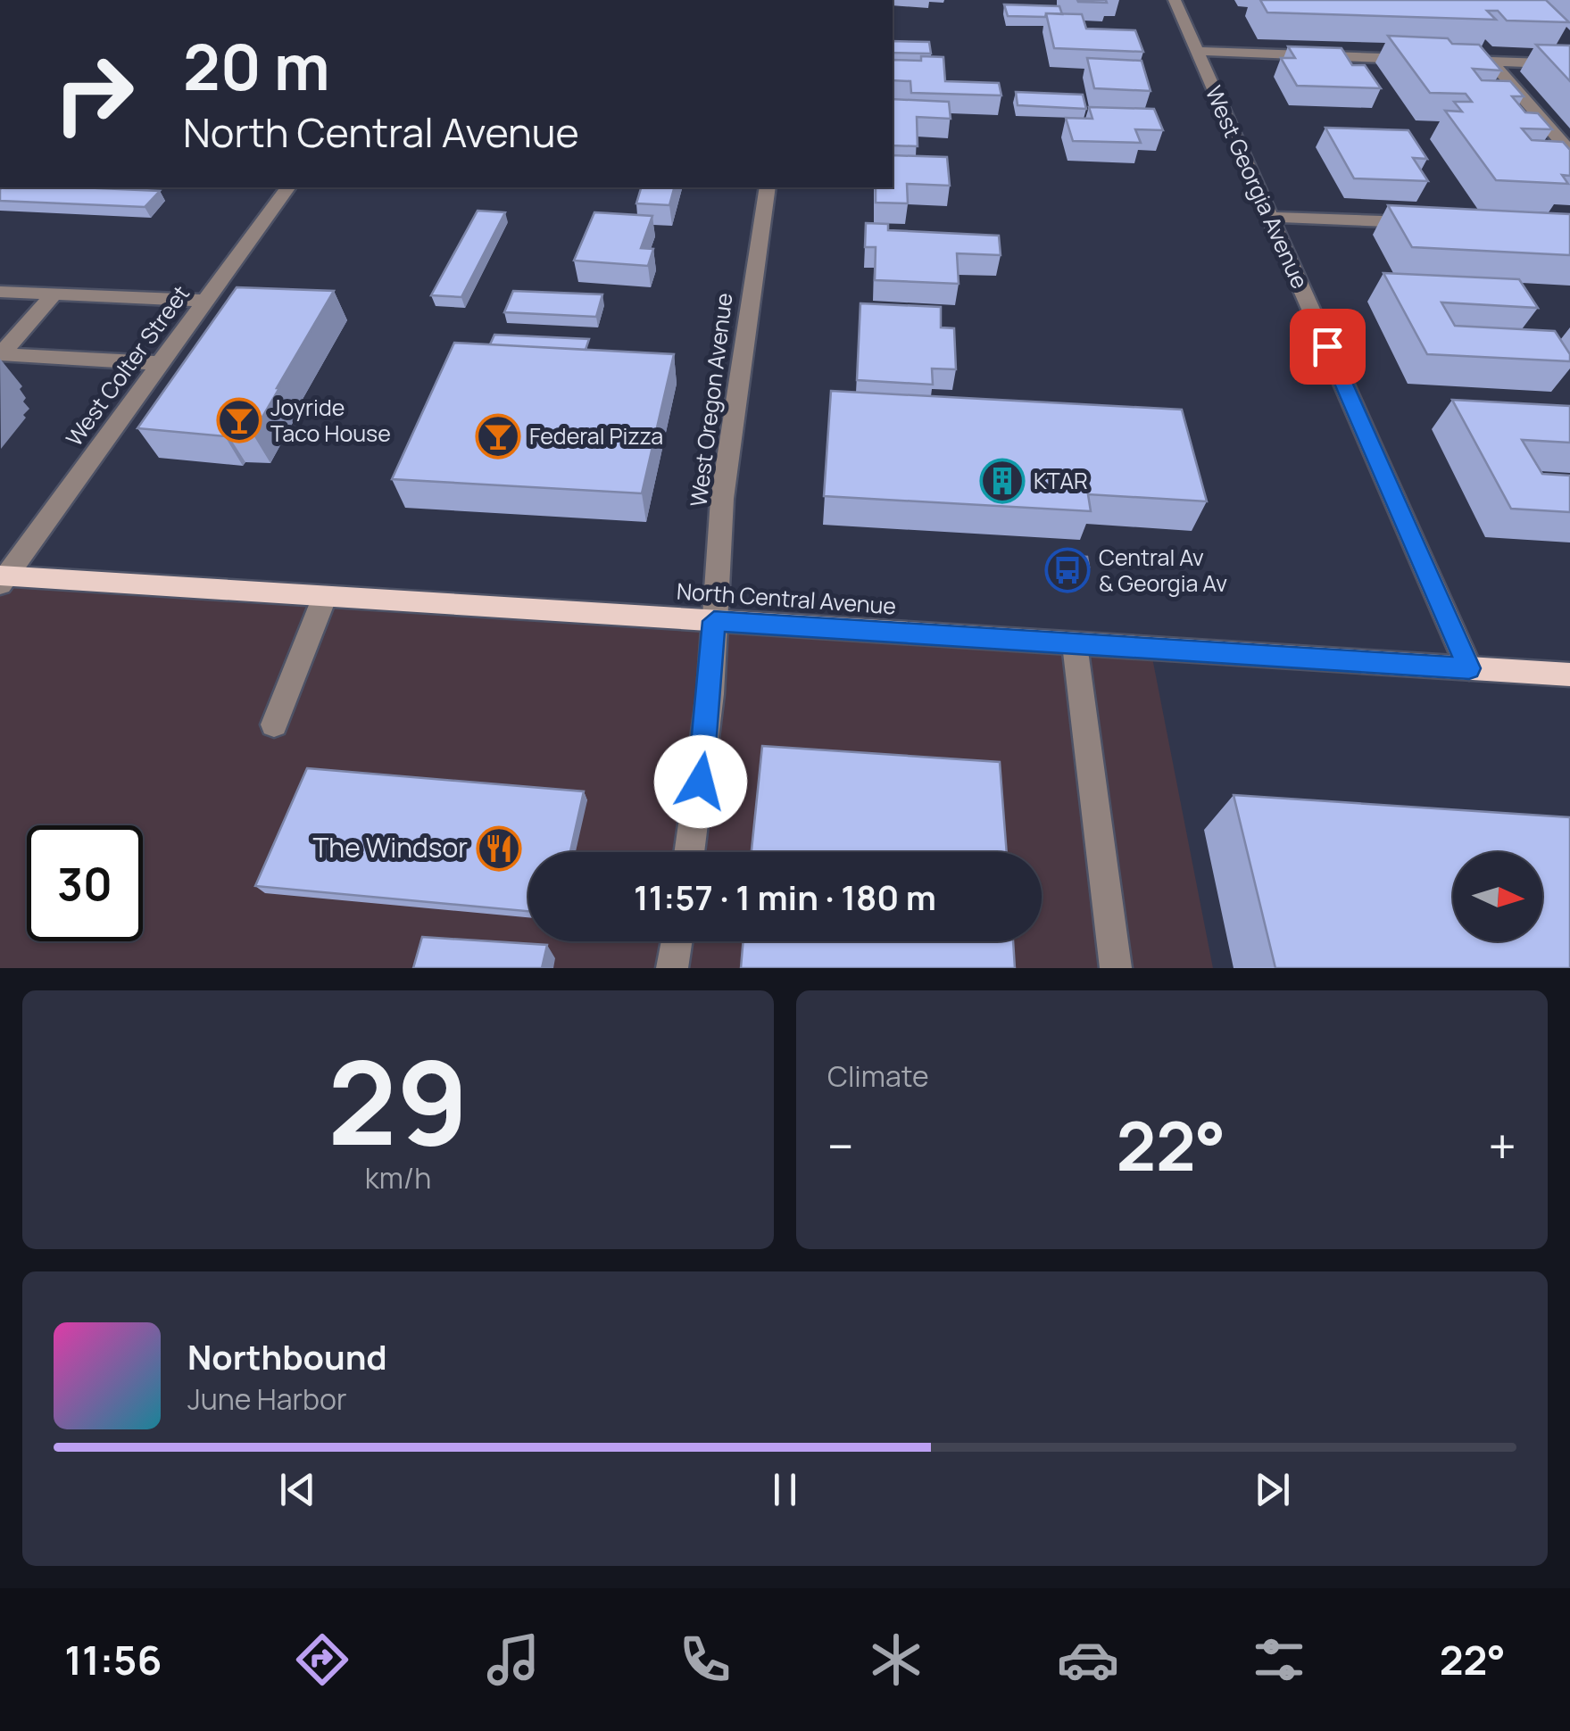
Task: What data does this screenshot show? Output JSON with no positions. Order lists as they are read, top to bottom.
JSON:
{
  "streets": {
    "main road": ["North Central Avenue"],
    "street": ["West Georgia Avenue", "West Colter Street", "West Oregon Avenue"]
  },
  "crossings": [
    ["West Georgia Avenue", "North Central Avenue"],
    ["West Colter Street", "North Central Avenue"],
    ["West Oregon Avenue", "North Central Avenue"]
  ],
  "places": {
    "bar": ["Joyride Taco House", "Federal Pizza"],
    "building": ["KTAR"],
    "bus stop": ["Central Av & Georgia Av"],
    "restaurant": ["The Windsor"]
  },
  "north": "right",
  "page": {
    "turn": ["20 m", "North Central Avenue"],
    "limit": "30",
    "trip": "11:57 · 1 min · 180 m",
    "tile": [
      ["29", "km/h"],
      "Climate"
    ],
    "heat": ["−", "22°", "+"],
    "song": ["Northbound", "June Harbor"],
    "tabs": ["11:56", "22°"]
  }
}
